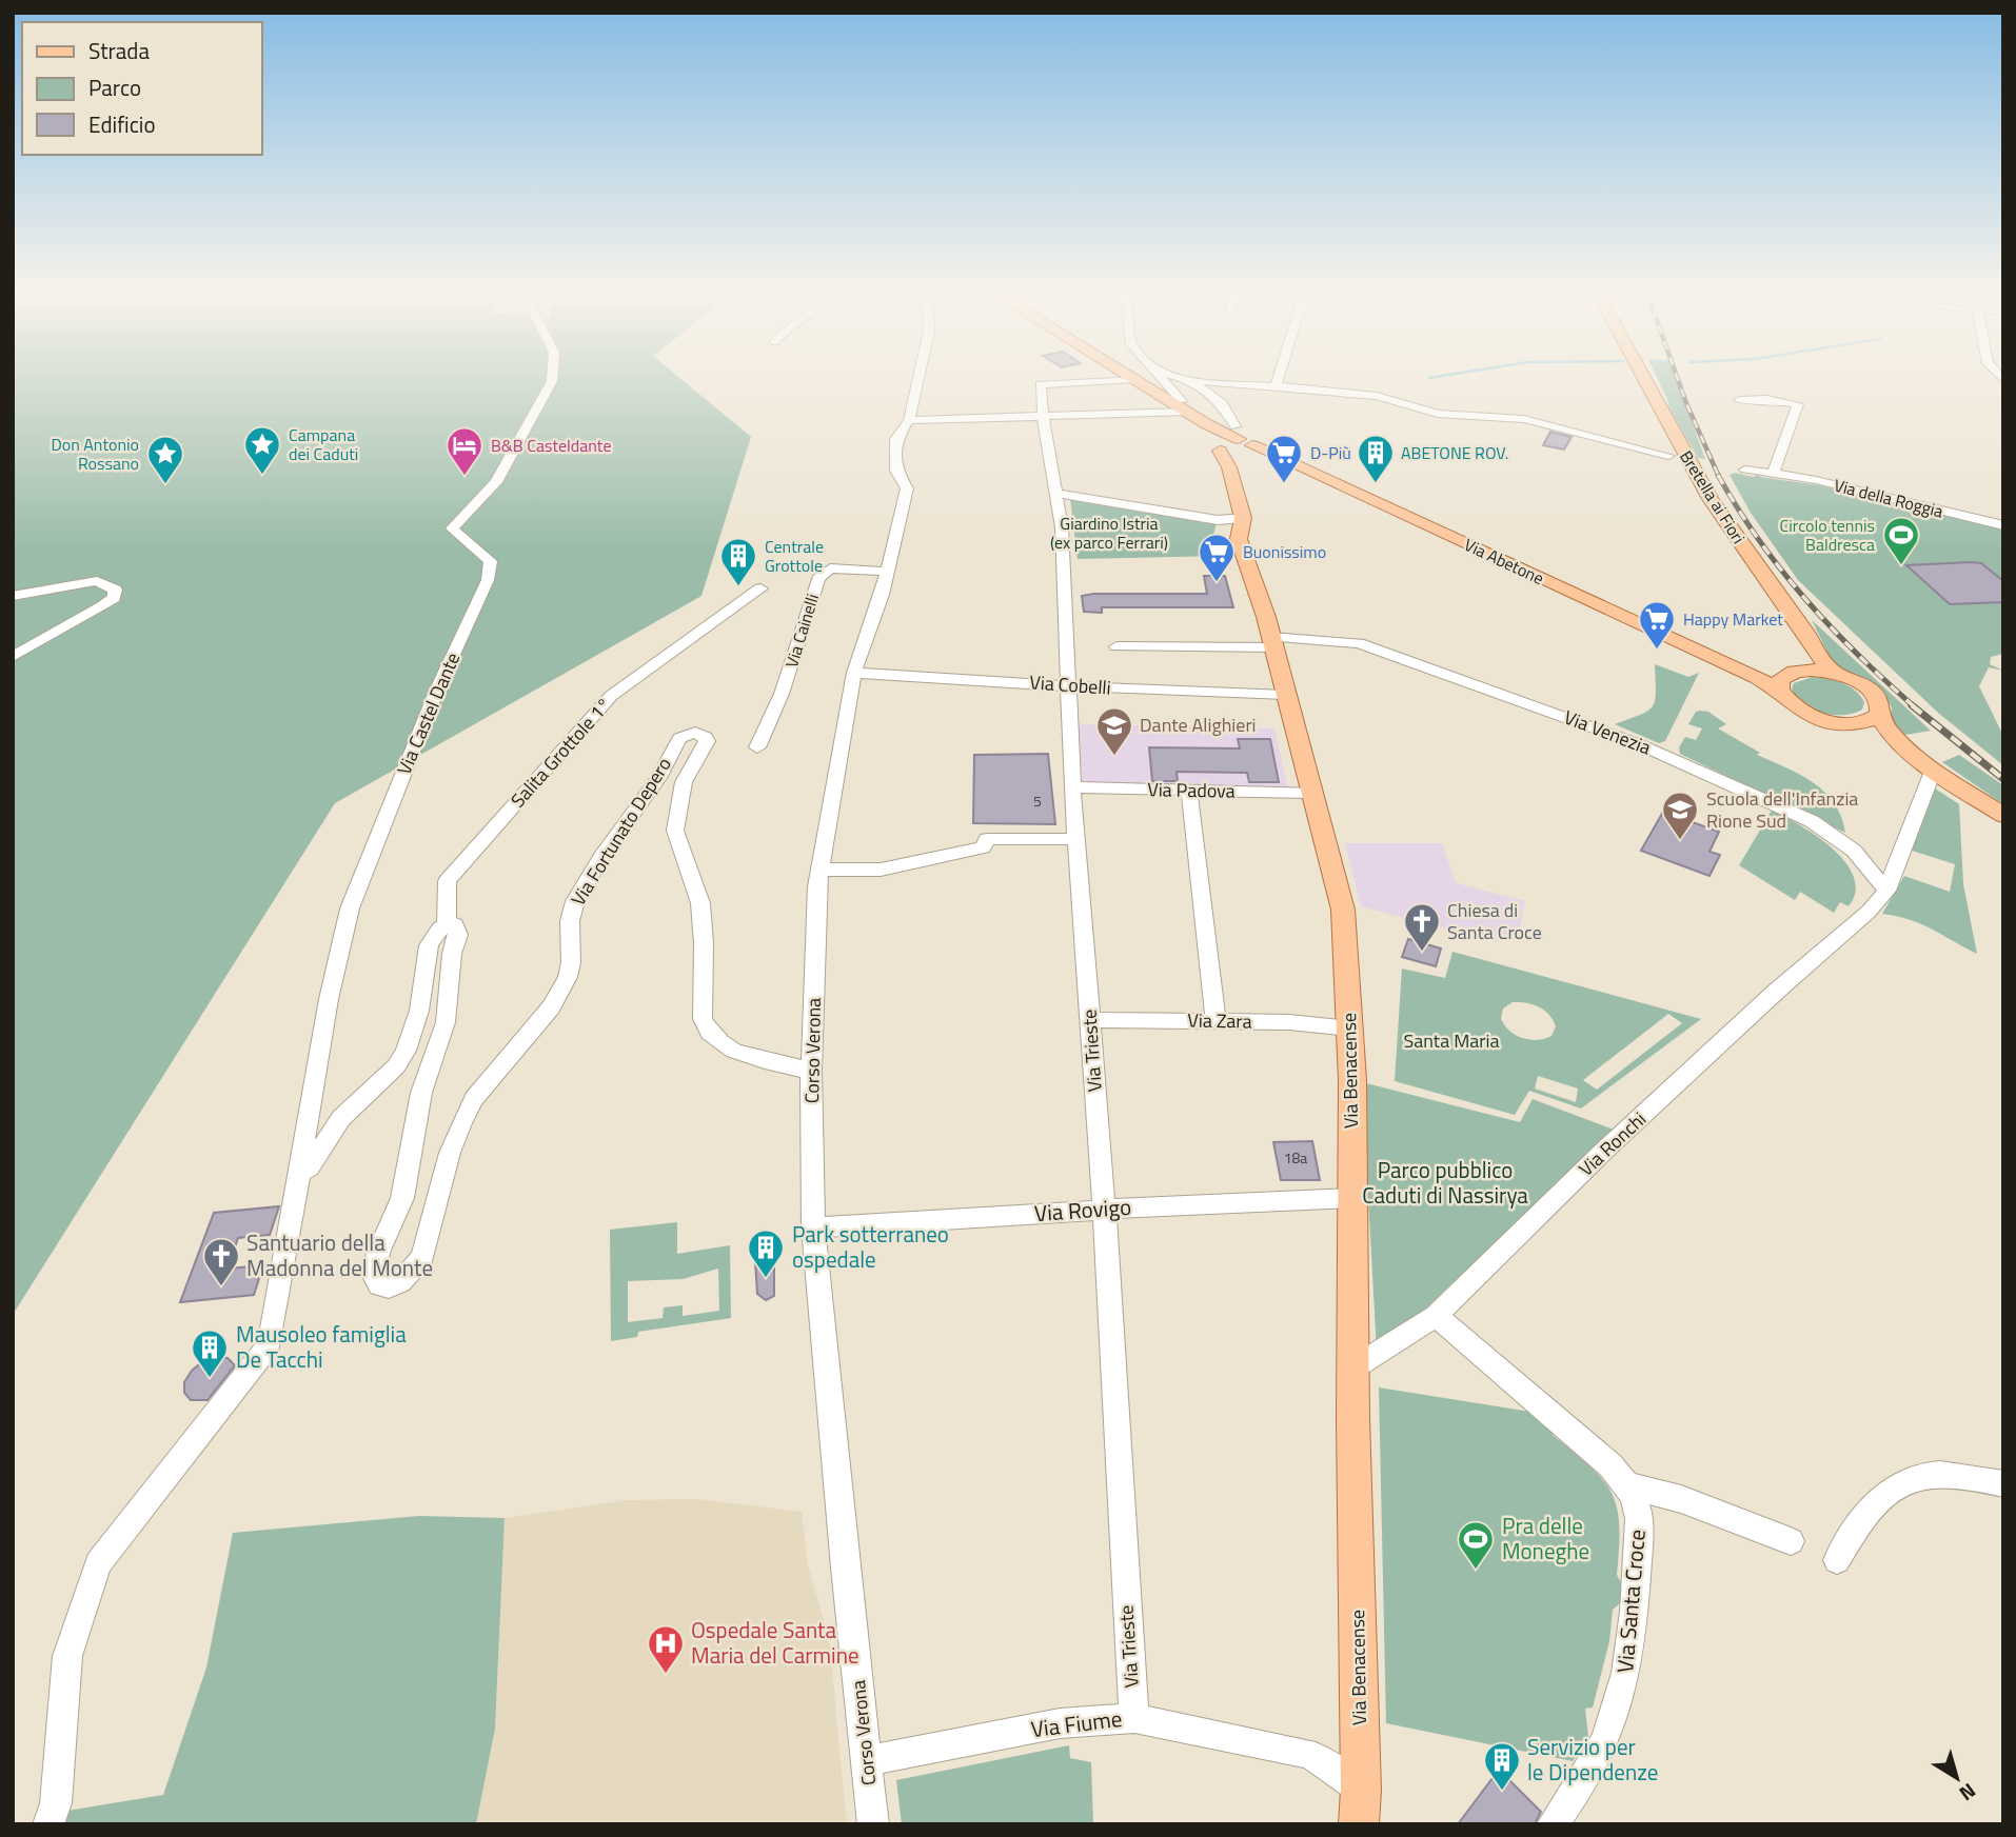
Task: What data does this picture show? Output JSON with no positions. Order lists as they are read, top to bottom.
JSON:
{
  "streets": {
    "main road": ["Bretella ai Fiori", "Via Abetone", "Via Benacense"],
    "street": [
      "Via della Roggia",
      "Via Cainelli",
      "Via Cobelli",
      "Via Castel Dante",
      "Via Venezia",
      "Salita Grottole 1°",
      "Via Padova",
      "Via Fortunato Depero",
      "Via Zara",
      "Corso Verona",
      "Via Trieste",
      "Via Ronchi",
      "Via Rovigo",
      "Via Santa Croce",
      "Via Fiume"
    ]
  },
  "crossings": [
    ["Via Cainelli", "Corso Verona"],
    ["Via Cobelli", "Corso Verona"],
    ["Via Cobelli", "Via Trieste"],
    ["Via Cobelli", "Via Benacense"],
    ["Via Venezia", "Via Benacense"],
    ["Via Venezia", "Via Ronchi"],
    ["Salita Grottole 1°", "Via Fortunato Depero"],
    ["Via Padova", "Via Trieste"],
    ["Via Padova", "Via Benacense"],
    ["Via Fortunato Depero", "Corso Verona"],
    ["Via Zara", "Via Trieste"],
    ["Via Zara", "Via Benacense"],
    ["Corso Verona", "Via Rovigo"],
    ["Corso Verona", "Via Fiume"],
    ["Via Trieste", "Via Rovigo"],
    ["Via Trieste", "Via Fiume"],
    ["Via Benacense", "Via Ronchi"],
    ["Via Benacense", "Via Rovigo"],
    ["Via Benacense", "Via Fiume"],
    ["Via Ronchi", "Via Santa Croce"]
  ],
  "parks": ["Giardino Istria (ex parco Ferrari)", "Santa Maria", "Parco pubblico Caduti di Nassirya"],
  "places": {
    "place": ["Campana dei Caduti", "Don Antonio Rossano"],
    "hotel": ["B&B Casteldante"],
    "supermarket": ["D-Più", "Buonissimo", "Happy Market"],
    "building": [
      "ABETONE ROV.",
      "Centrale Grottole",
      "Park sotterraneo ospedale",
      "Mausoleo famiglia De Tacchi",
      "Servizio per le Dipendenze"
    ],
    "sports": ["Circolo tennis Baldresca", "Pra delle Moneghe"],
    "school or university": ["Dante Alighieri", "Scuola dell'Infanzia Rione Sud"],
    "church": ["Chiesa di Santa Croce", "Santuario della Madonna del Monte"],
    "hospital": ["Ospedale Santa Maria del Carmine"]
  },
  "house_numbers": ["5", "18a"],
  "legend": ["Strada", "Parco", "Edificio"],
  "north": "bottom right"
}
